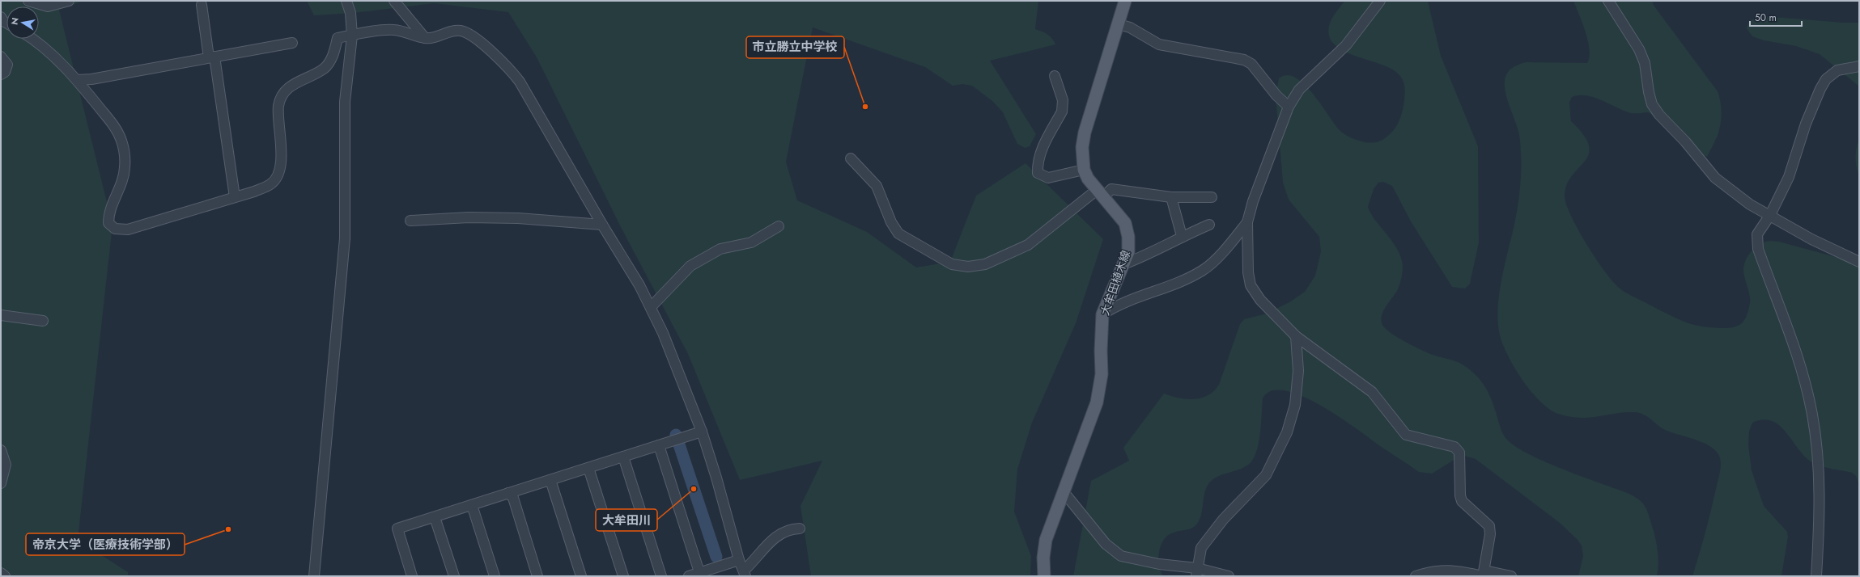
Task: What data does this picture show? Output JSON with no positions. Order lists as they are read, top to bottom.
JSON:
{
  "streets": {
    "main road": ["大牟田植木線"]
  },
  "places": ["市立勝立中学校", "大牟田川", "帝京大学（医療技術学部）"],
  "scale_bar": "50 m",
  "north": "left"
}
